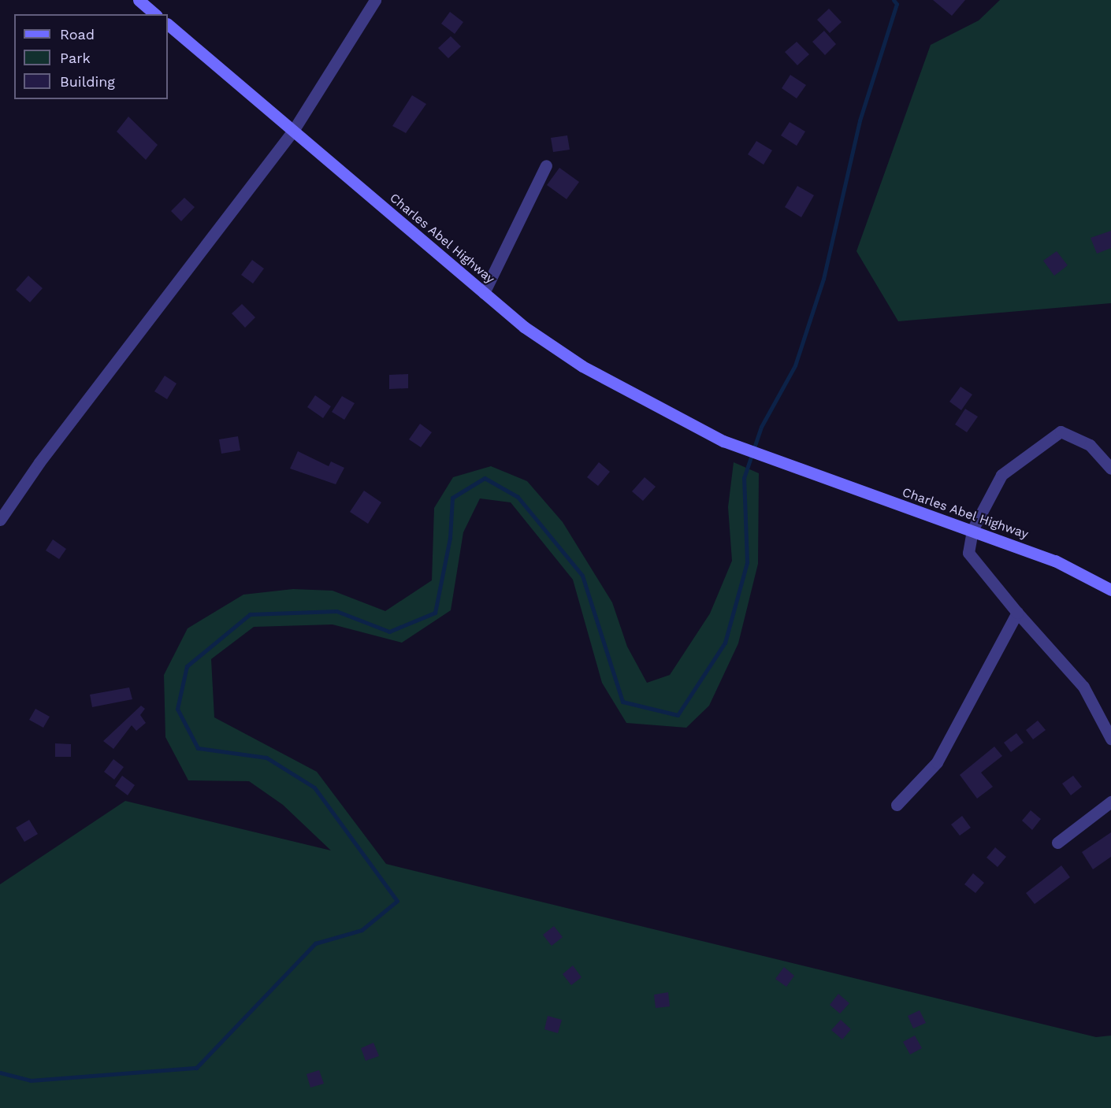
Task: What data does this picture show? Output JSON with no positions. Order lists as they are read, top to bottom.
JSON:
{
  "streets": {
    "main road": ["Charles Abel Highway"]
  },
  "legend": ["Road", "Park", "Building"]
}
